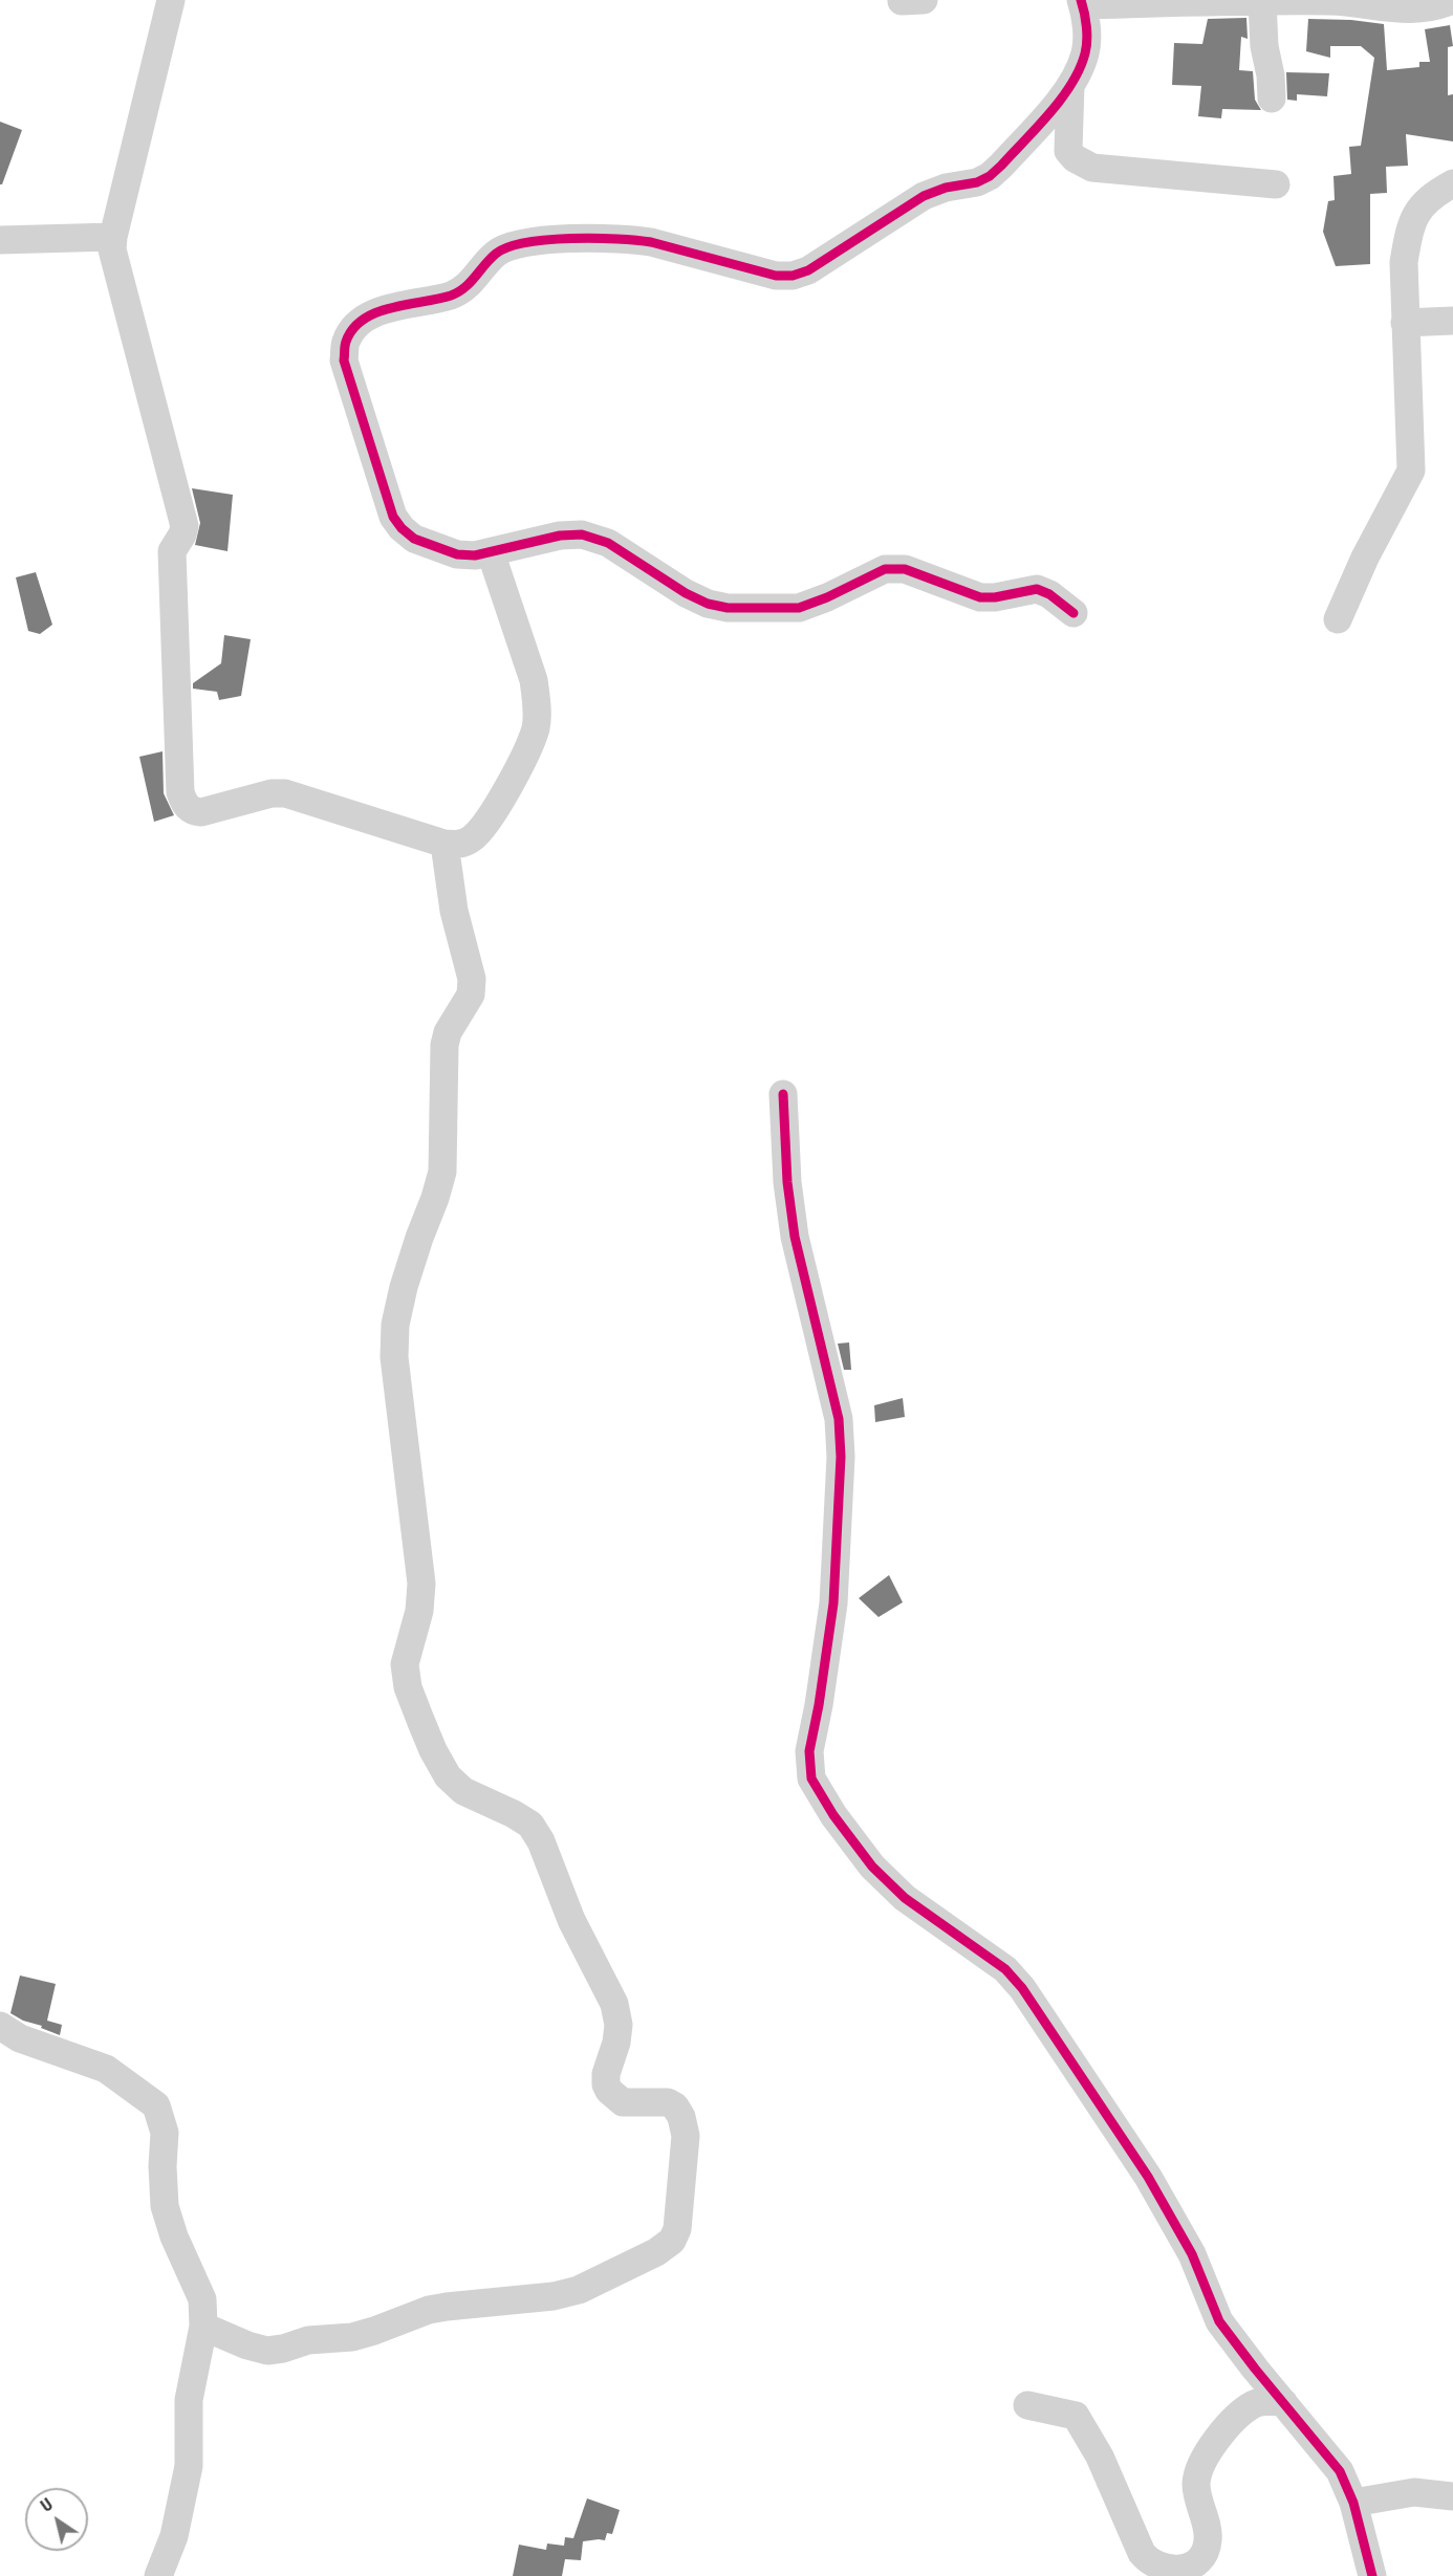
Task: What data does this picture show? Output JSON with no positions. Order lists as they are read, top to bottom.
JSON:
{
  "north": "top left"
}
